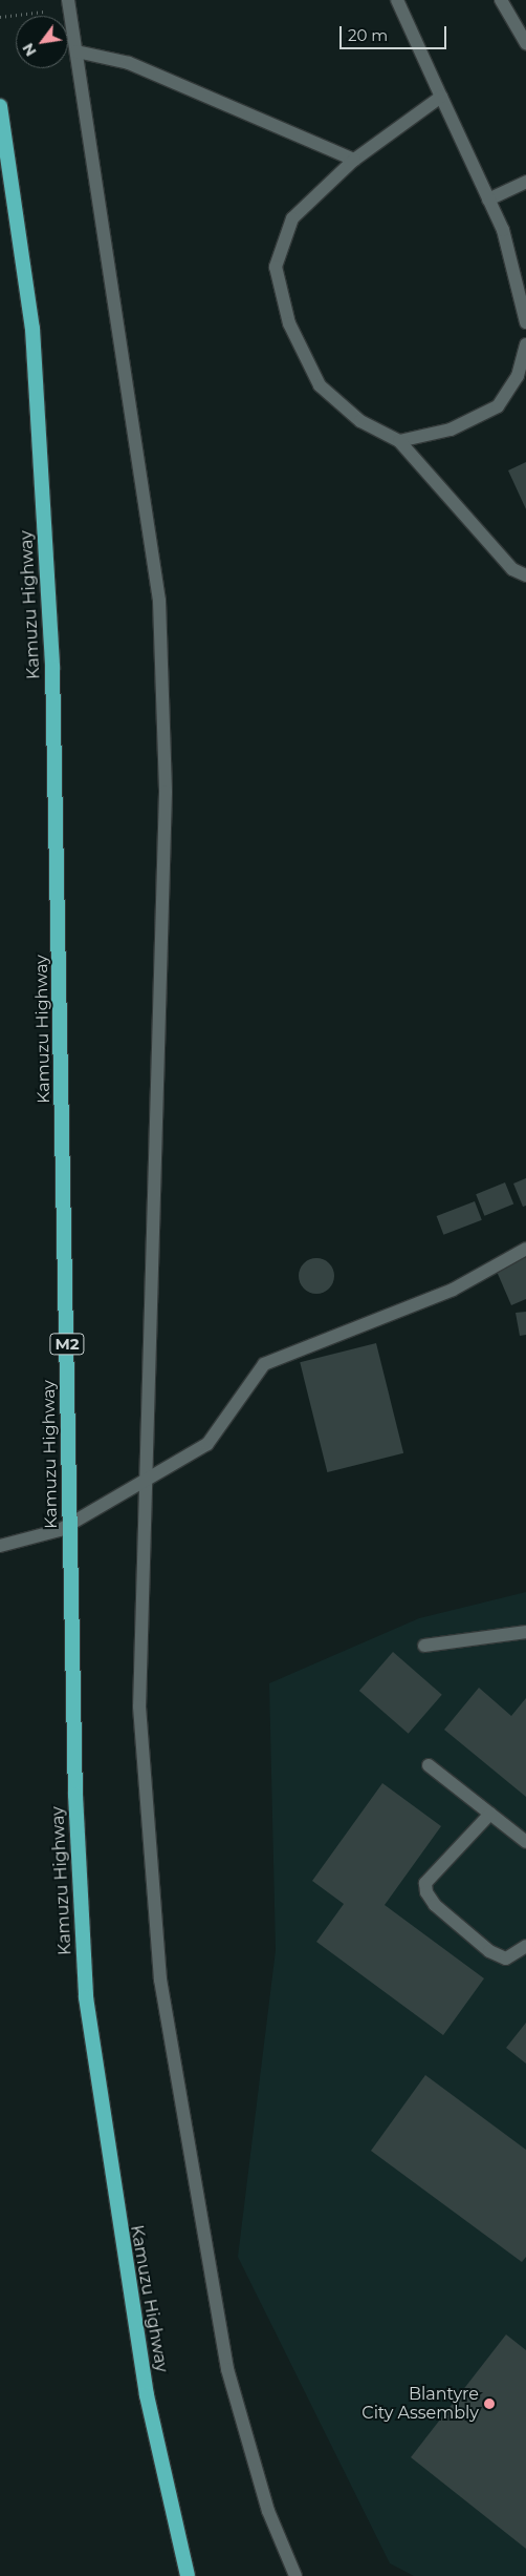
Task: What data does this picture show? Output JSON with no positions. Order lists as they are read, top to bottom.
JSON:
{
  "streets": {
    "highway": ["Kamuzu Highway", "M2"]
  },
  "places": ["Blantyre City Assembly"],
  "scale_bar": "20 m",
  "north": "bottom left"
}
